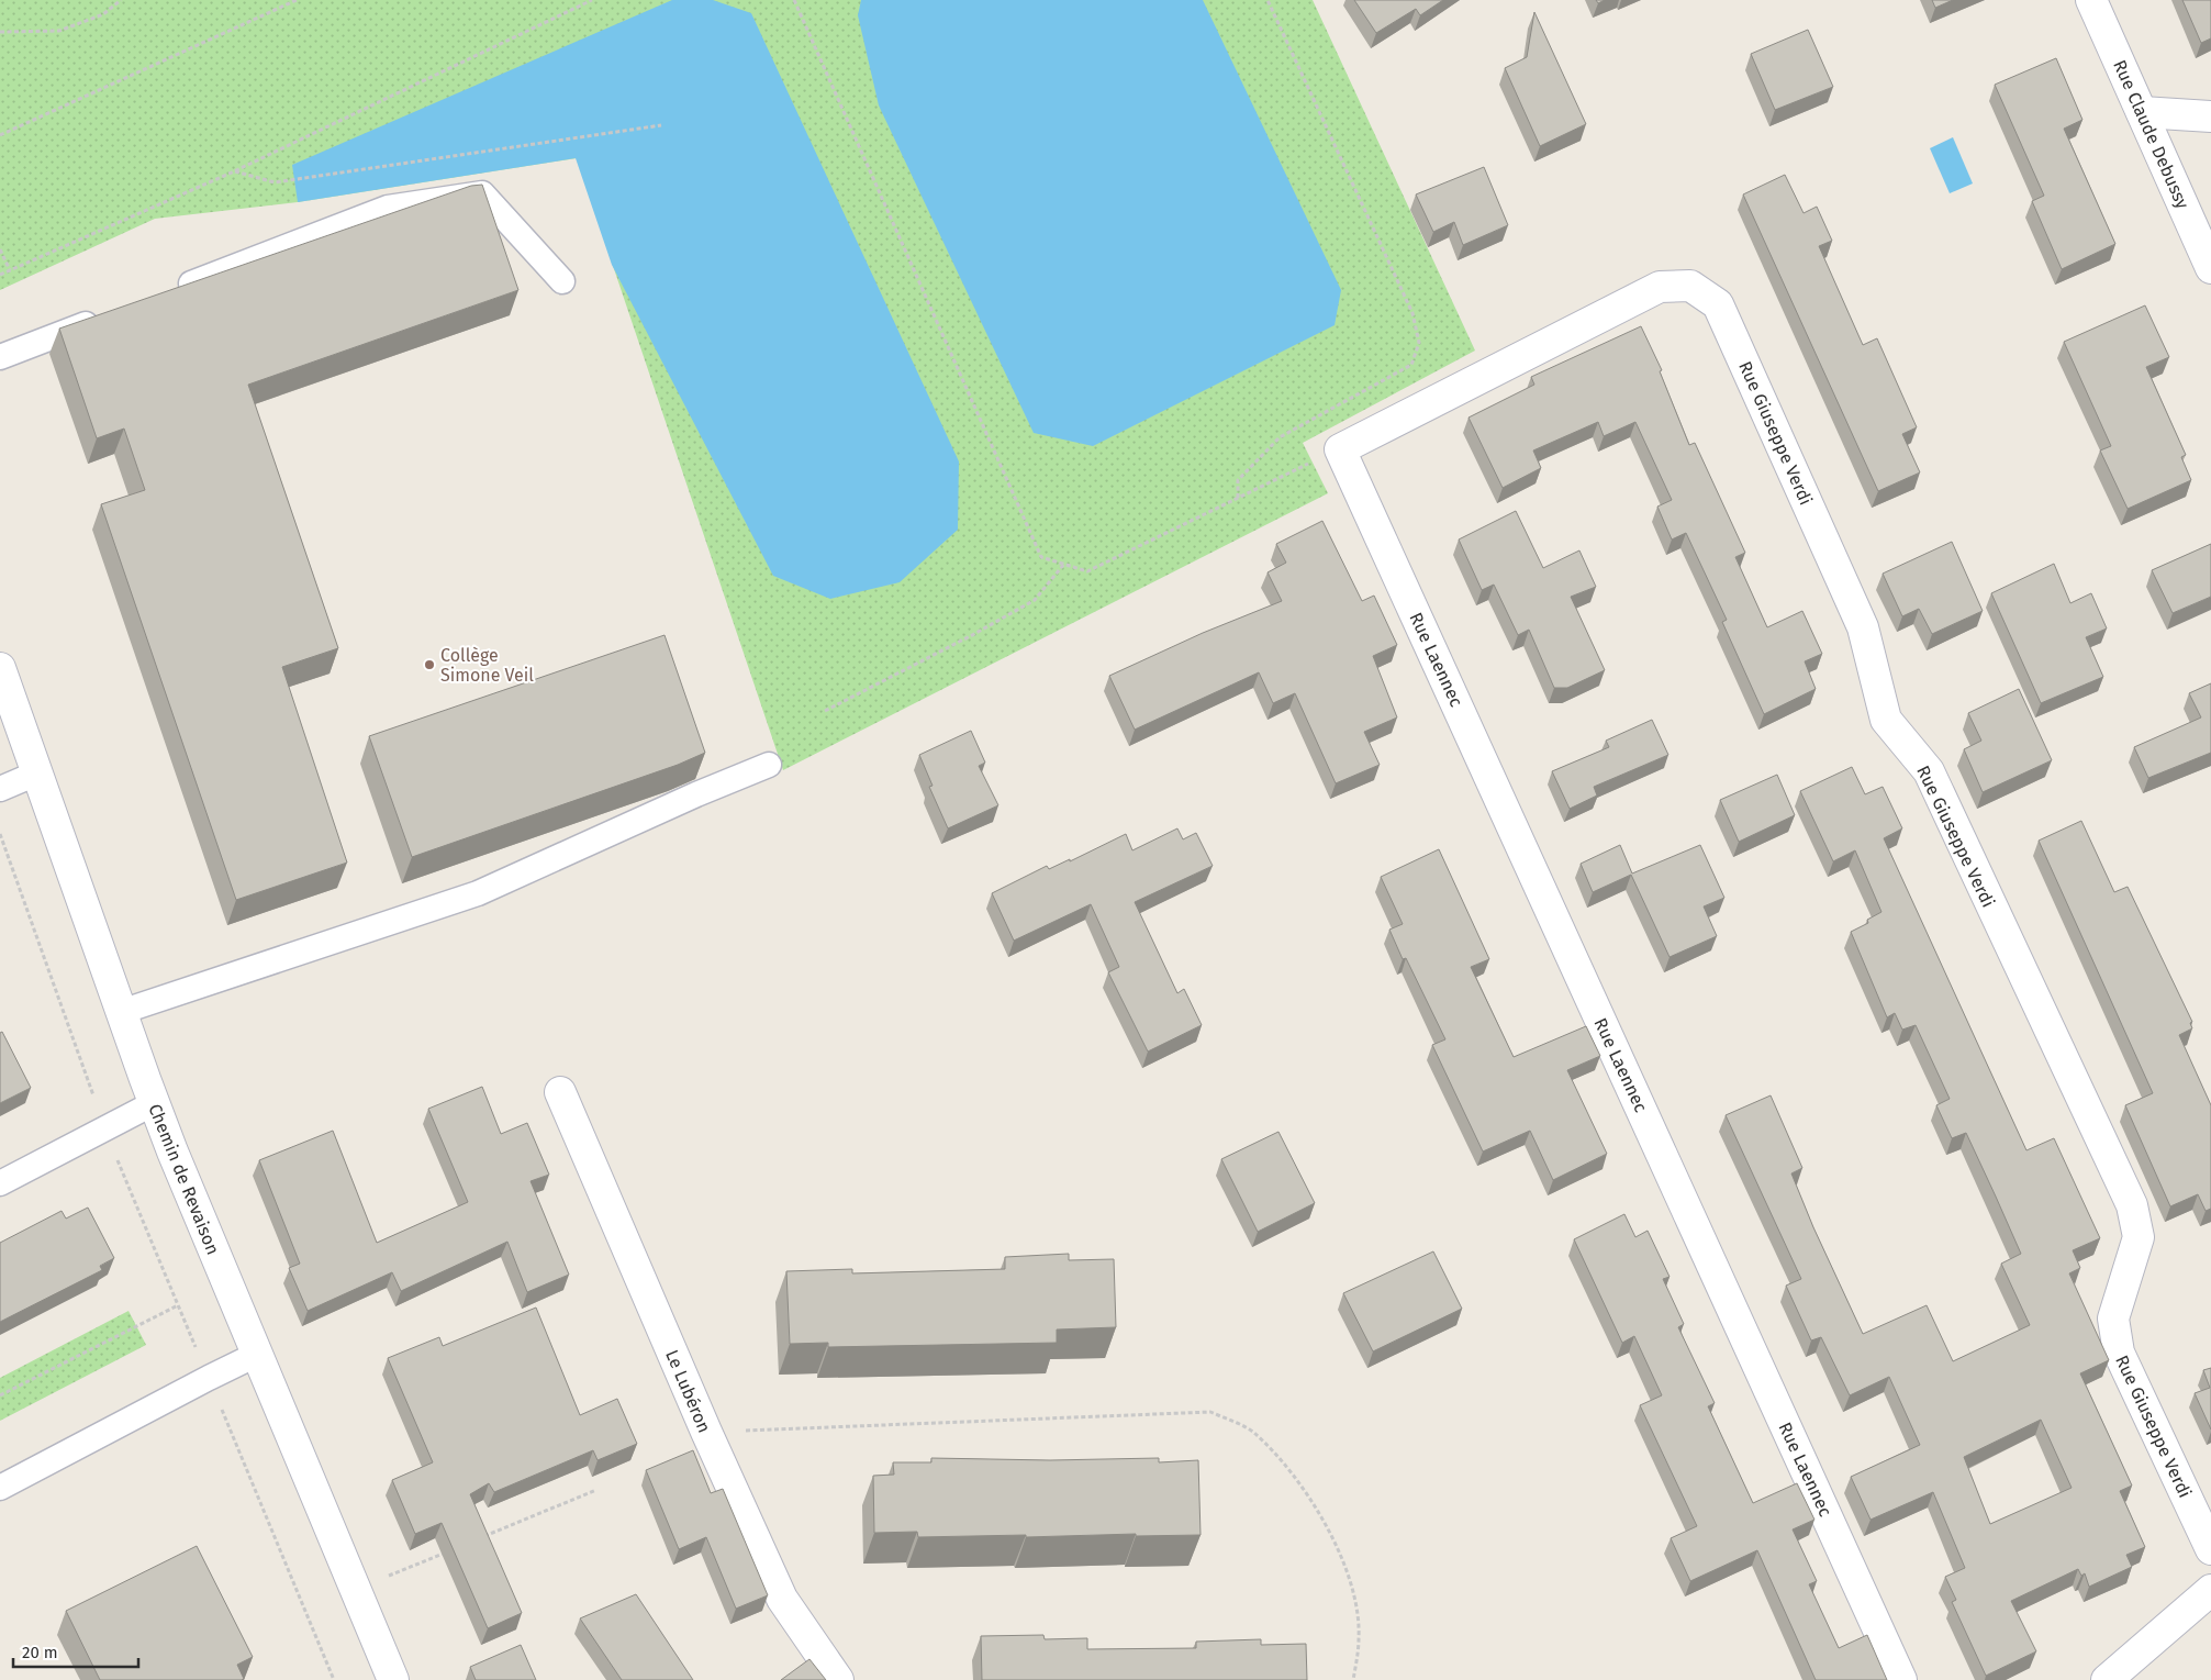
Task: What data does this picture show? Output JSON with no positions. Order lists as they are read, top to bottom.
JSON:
{
  "streets": {
    "street": [
      "Rue Claude Debussy",
      "Rue Giuseppe Verdi",
      "Rue Laennec",
      "Chemin de Revaison",
      "Le Lubéron"
    ]
  },
  "crossings": [
    ["Rue Giuseppe Verdi", "Rue Laennec"]
  ],
  "places": ["Collège Simone Veil"],
  "scale_bar": "20 m"
}
